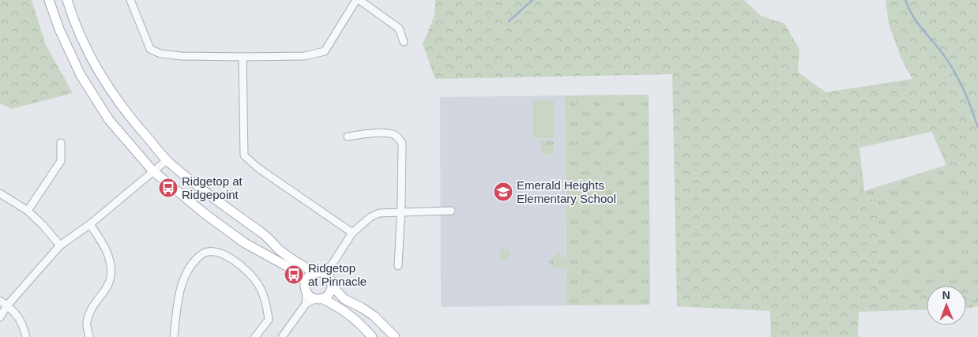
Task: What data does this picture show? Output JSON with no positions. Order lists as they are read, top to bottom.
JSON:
{
  "places": {
    "bus stop": ["Ridgetop at Ridgepoint", "Ridgetop at Pinnacle"],
    "school or university": ["Emerald Heights Elementary School"]
  },
  "north": "top"
}
